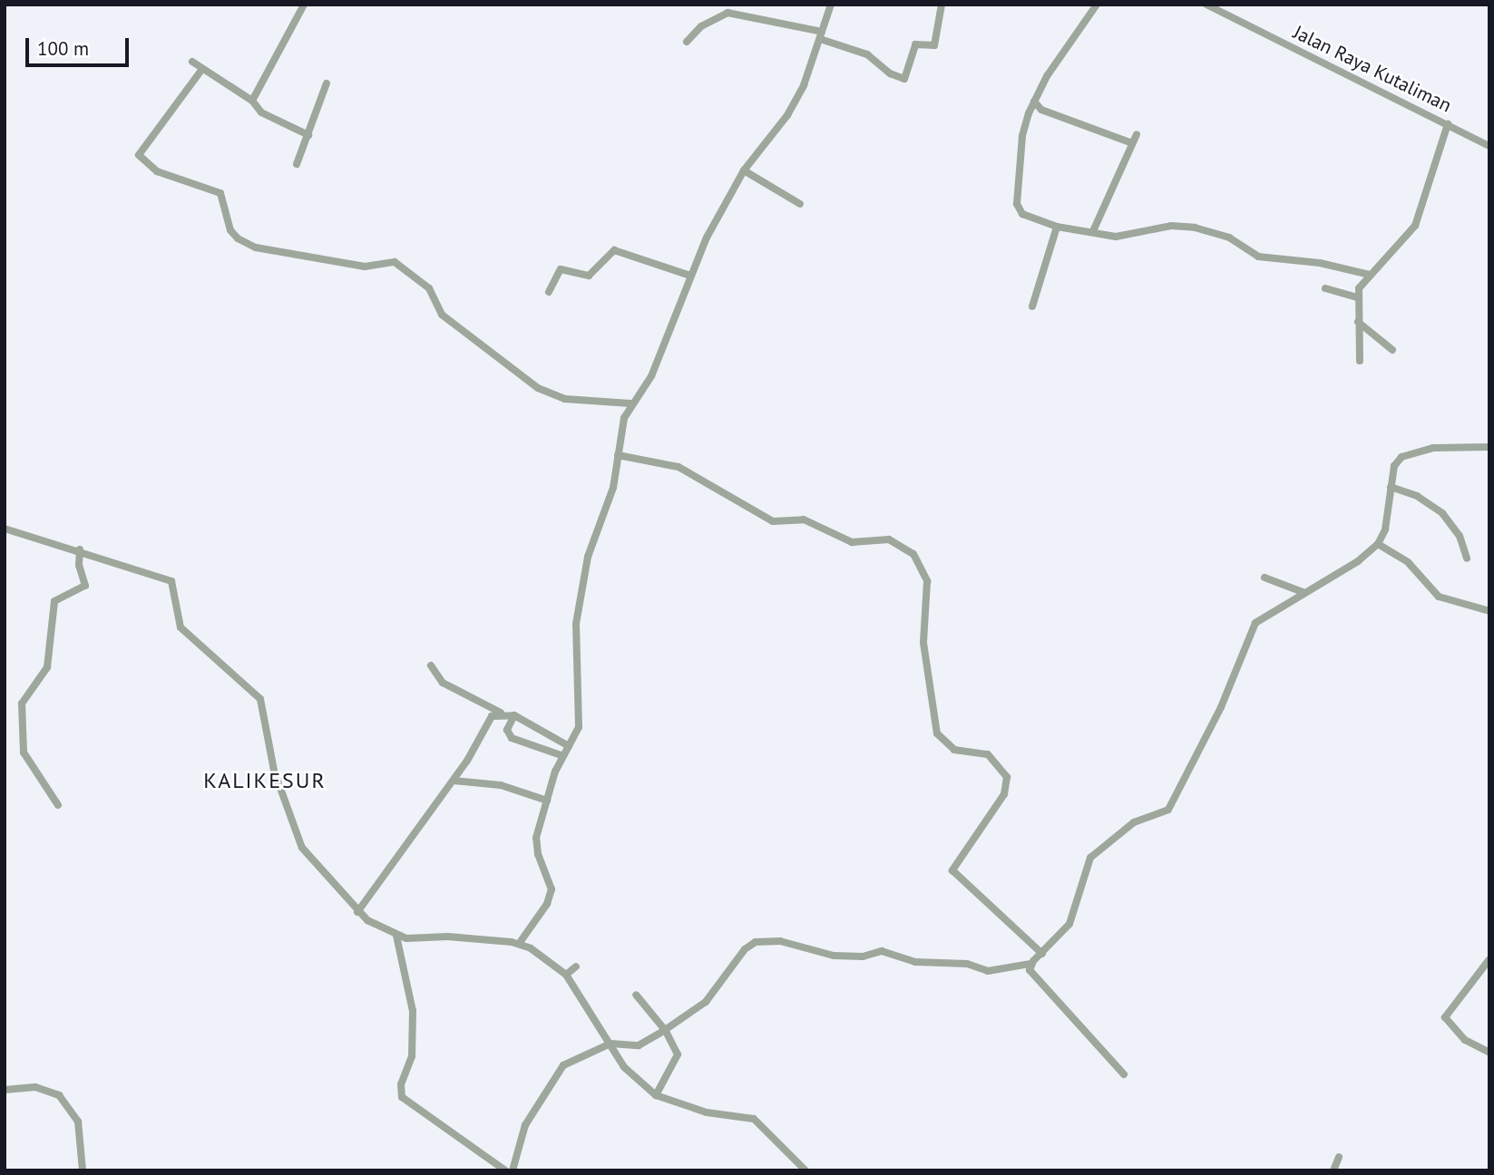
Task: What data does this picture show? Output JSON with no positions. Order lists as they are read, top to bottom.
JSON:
{
  "streets": {
    "street": ["Jalan Raya Kutaliman"]
  },
  "districts": ["KALIKESUR"],
  "scale_bar": "100 m"
}
